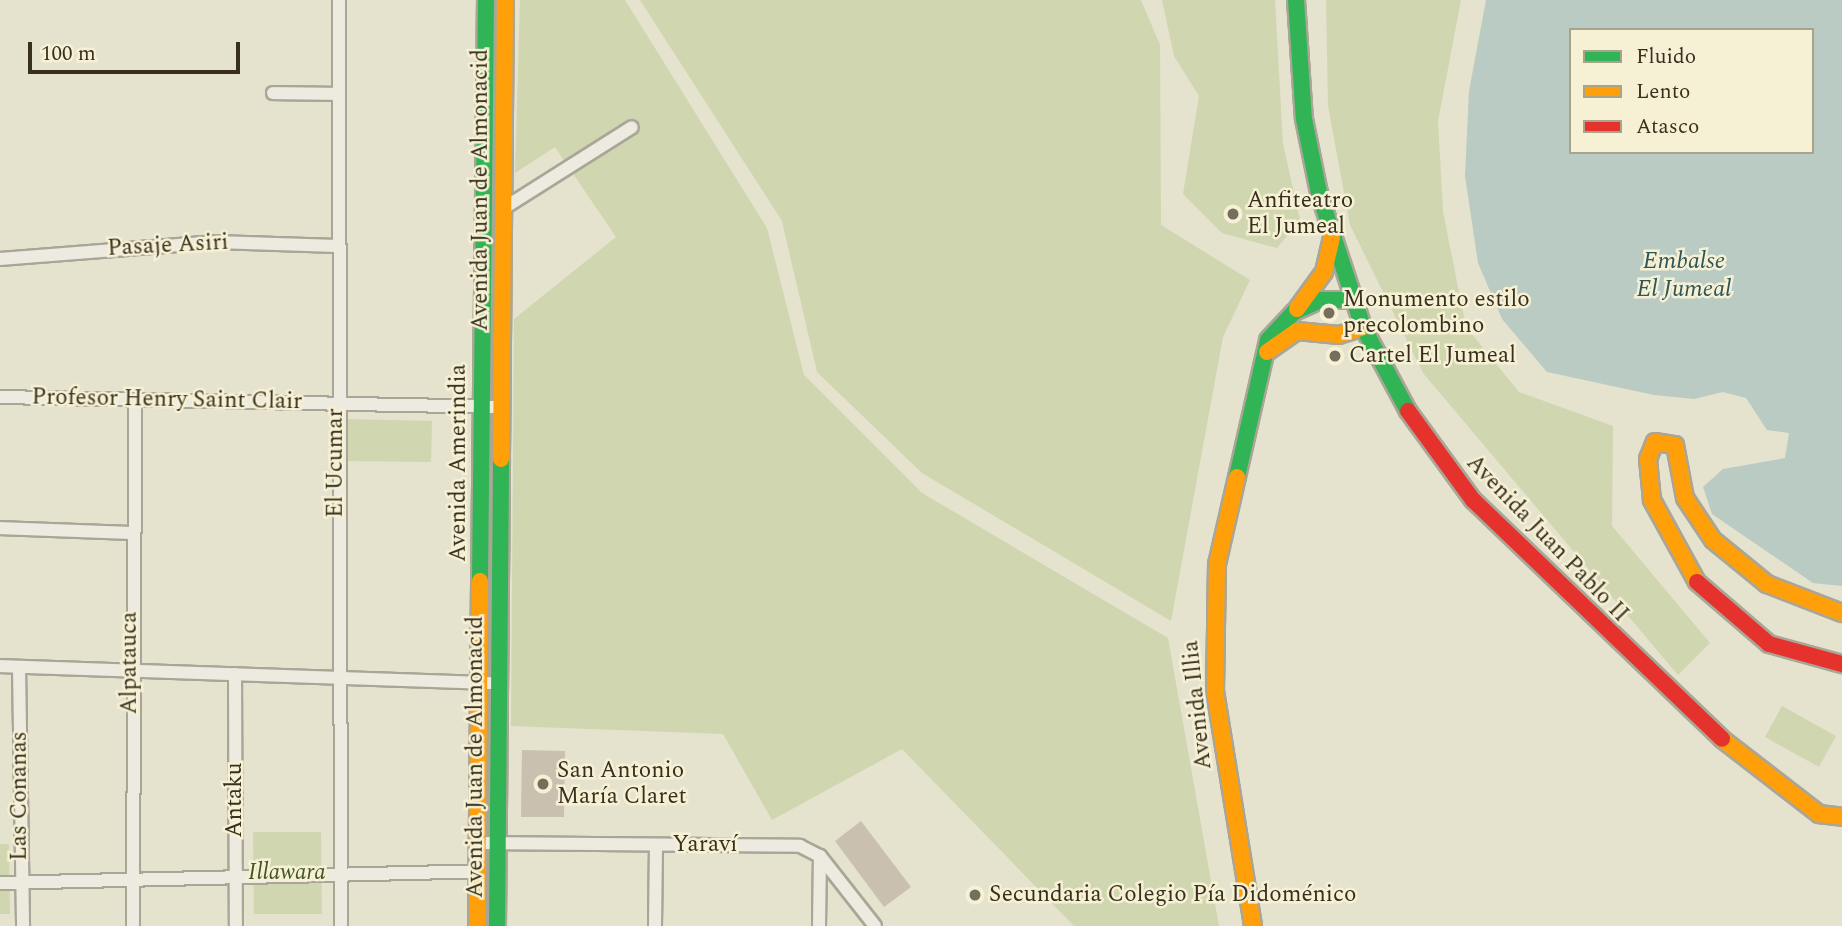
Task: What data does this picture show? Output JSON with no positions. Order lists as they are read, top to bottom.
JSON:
{
  "streets": {
    "main road": [
      "Avenida Juan de Almonacid",
      "Avenida Amerindia",
      "Avenida Juan Pablo II",
      "Avenida Illia"
    ],
    "street": [
      "Pasaje Asiri",
      "Profesor Henry Saint Clair",
      "El Ucumar",
      "Alpatauca",
      "Las Conanas",
      "Antaku",
      "Yaraví"
    ]
  },
  "crossings": [
    ["Avenida Juan de Almonacid", "Profesor Henry Saint Clair"],
    ["Avenida Juan de Almonacid", "Yaraví"],
    ["Pasaje Asiri", "El Ucumar"],
    ["Profesor Henry Saint Clair", "El Ucumar"],
    ["Profesor Henry Saint Clair", "Avenida Amerindia"],
    ["Profesor Henry Saint Clair", "Alpatauca"],
    ["Avenida Amerindia", "Yaraví"],
    ["Avenida Juan Pablo II", "Avenida Illia"]
  ],
  "water": ["Embalse El Jumeal"],
  "parks": ["Illawara"],
  "places": [
    "Anfiteatro El Jumeal",
    "Monumento estilo precolombino",
    "Cartel El Jumeal",
    "San Antonio María Claret",
    "Secundaria Colegio Pía Didoménico"
  ],
  "legend": ["Fluido", "Lento", "Atasco"],
  "scale_bar": "100 m"
}
